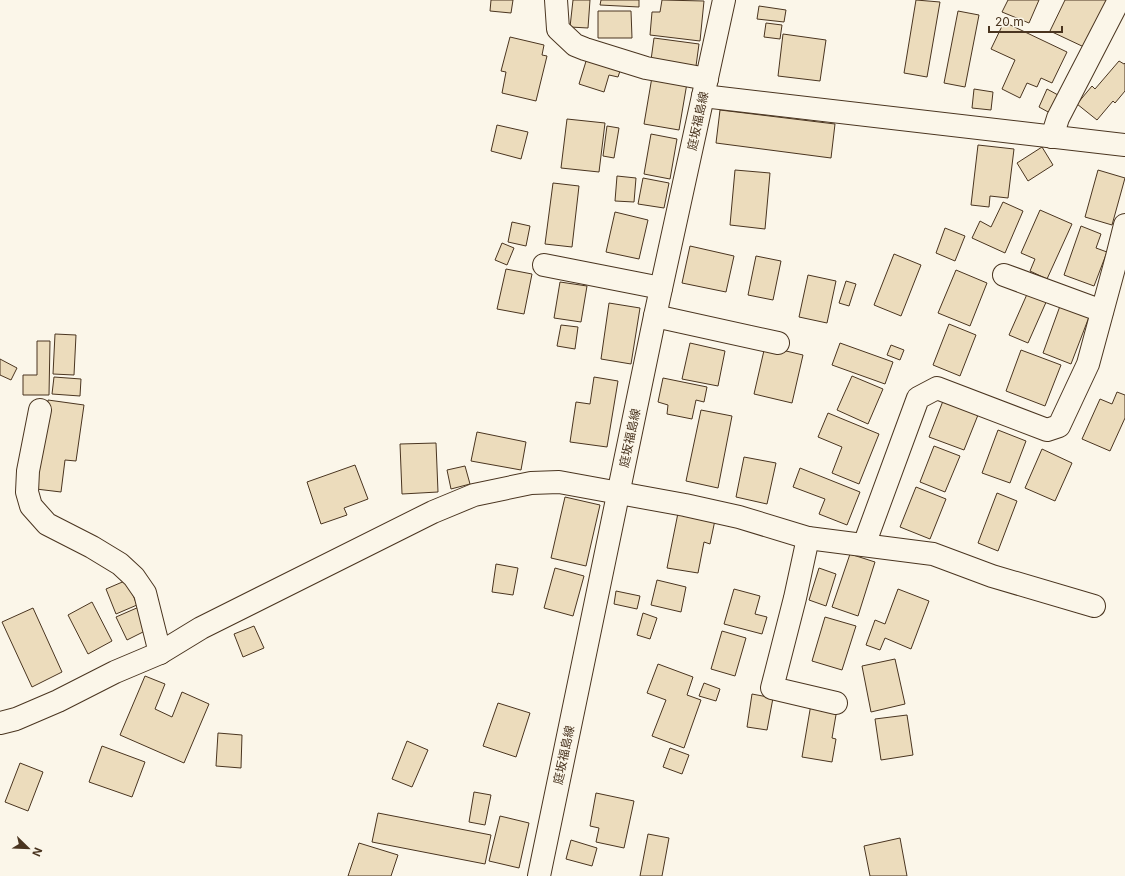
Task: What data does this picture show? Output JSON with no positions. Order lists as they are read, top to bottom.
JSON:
{
  "streets": {
    "street": ["庭坂福島線"]
  },
  "scale_bar": "20 m",
  "north": "bottom right"
}
